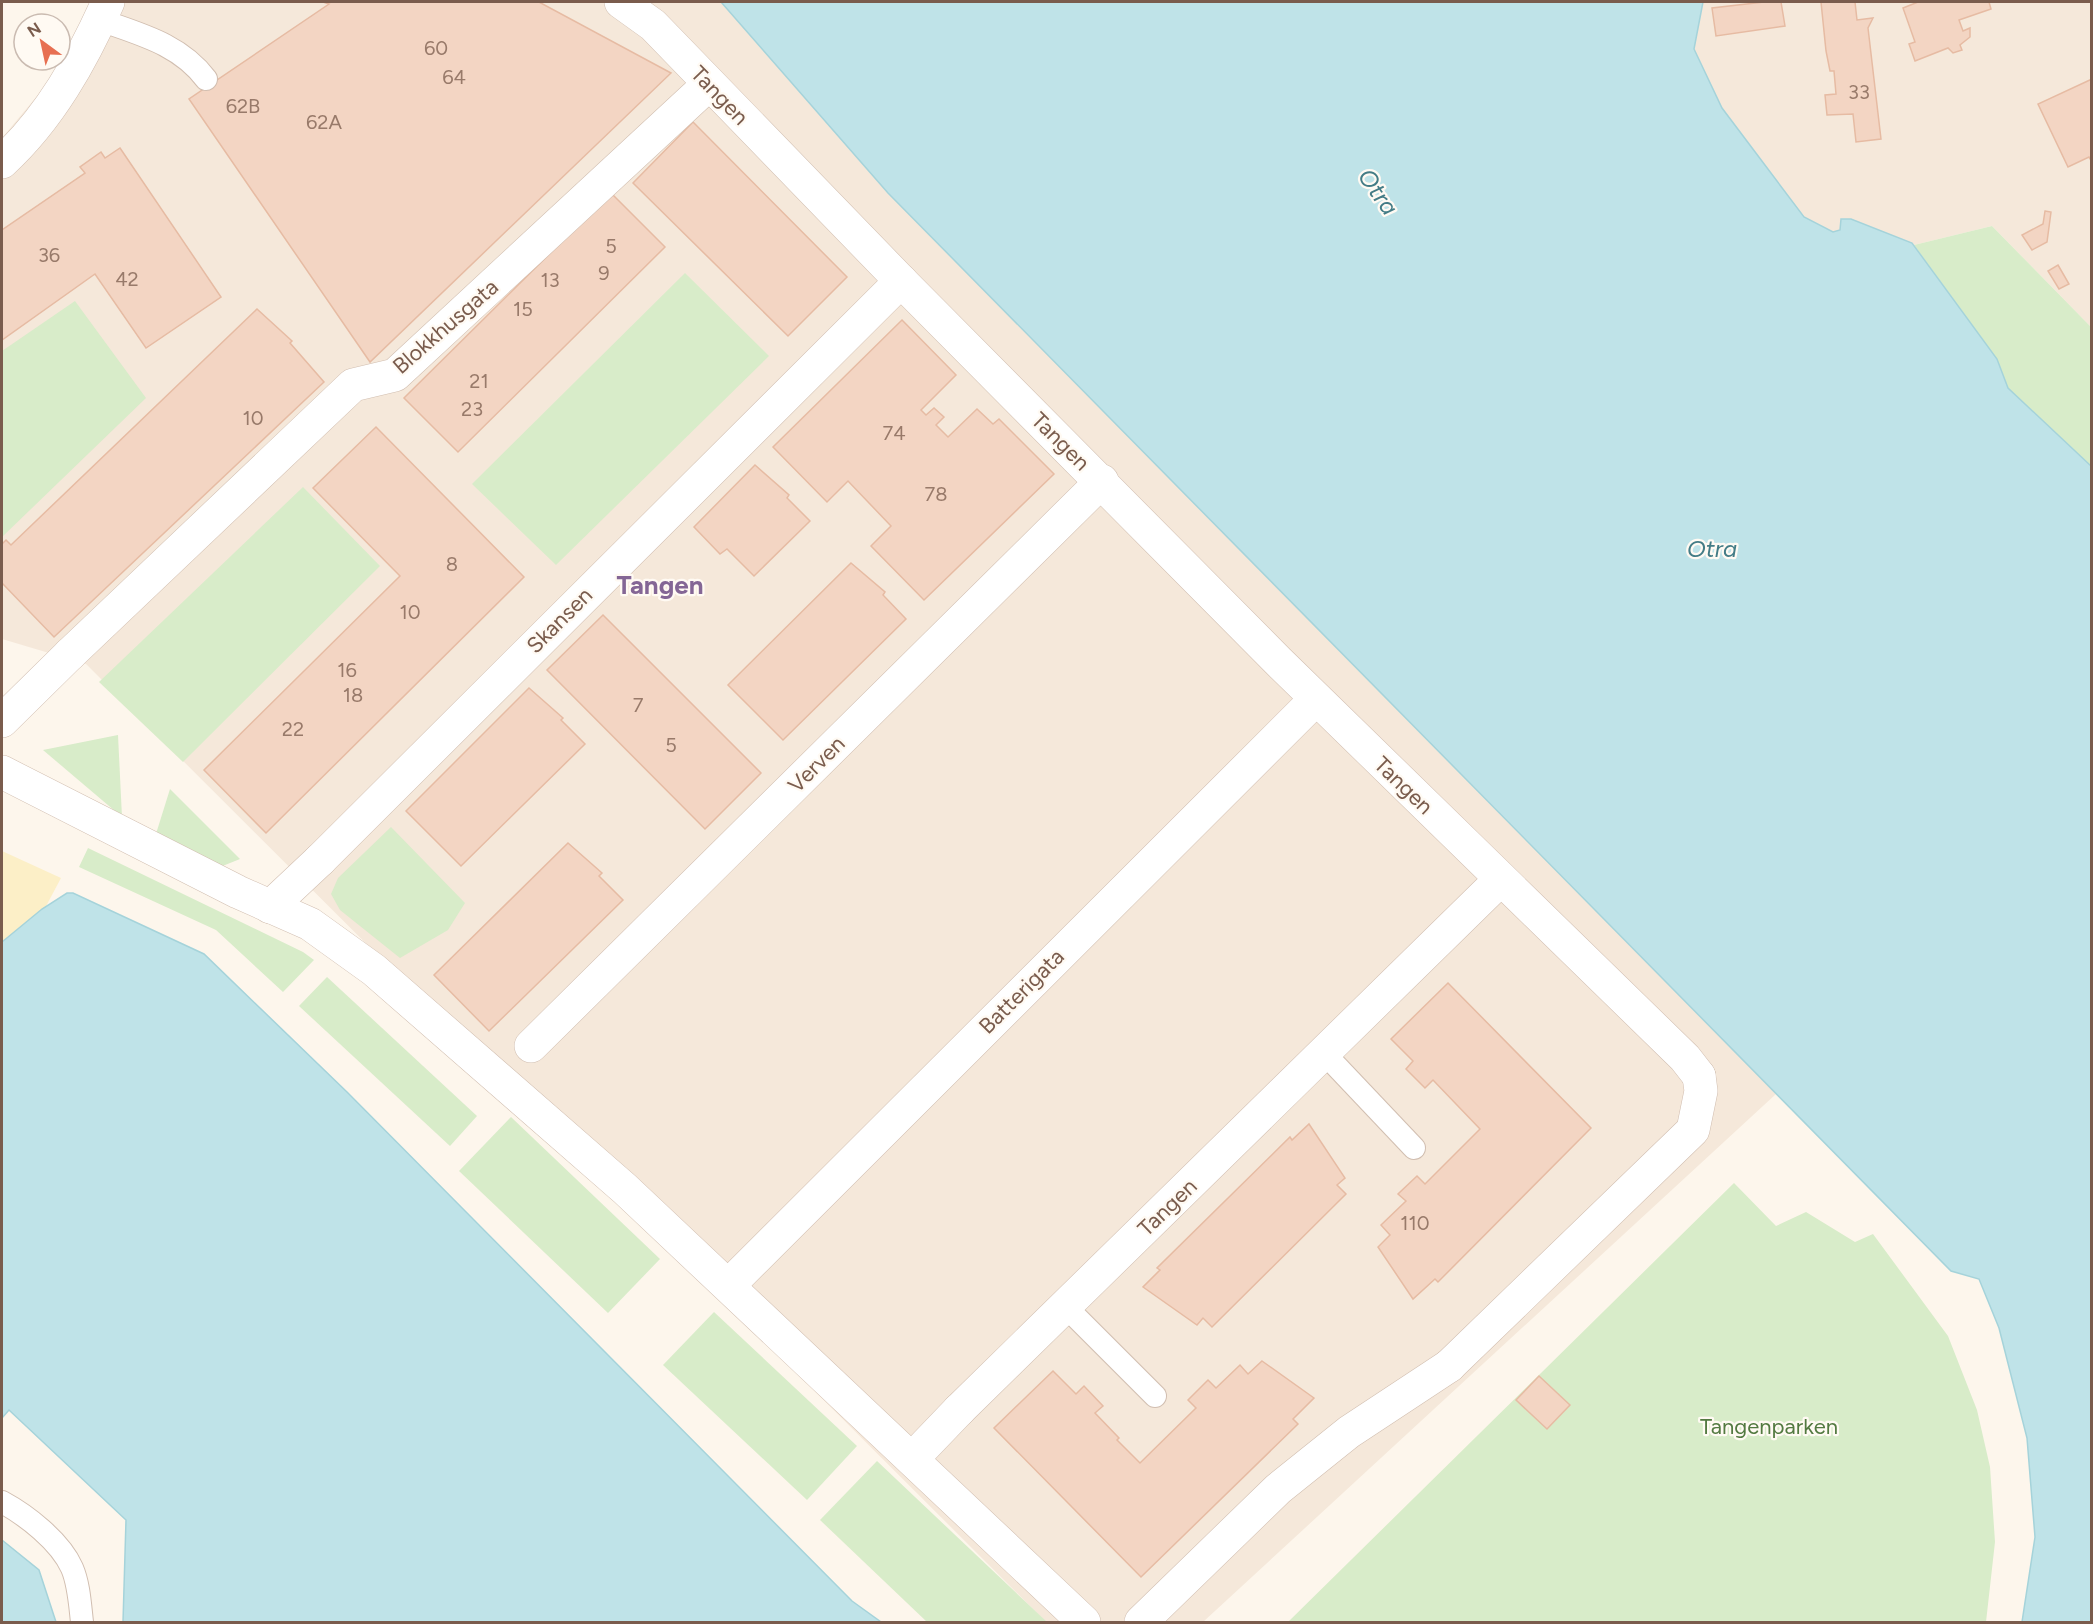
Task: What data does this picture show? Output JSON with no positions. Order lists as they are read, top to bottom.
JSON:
{
  "streets": {
    "street": [
      "Tangen",
      "Blokkhusgata",
      "Skansen",
      "Verven",
      "Batterigata"
    ]
  },
  "crossings": [
    ["Tangen", "Blokkhusgata"],
    ["Tangen", "Skansen"],
    ["Tangen", "Verven"],
    ["Tangen", "Batterigata"]
  ],
  "districts": ["Tangen"],
  "water": ["Otra"],
  "parks": ["Tangenparken"],
  "house_numbers": [
    "60",
    "64",
    "33",
    "62B",
    "62A",
    "5",
    "36",
    "9",
    "42",
    "13",
    "15",
    "21",
    "23",
    "10",
    "74",
    "78",
    "8",
    "10",
    "16",
    "18",
    "7",
    "22",
    "5",
    "110"
  ],
  "north": "top left"
}
